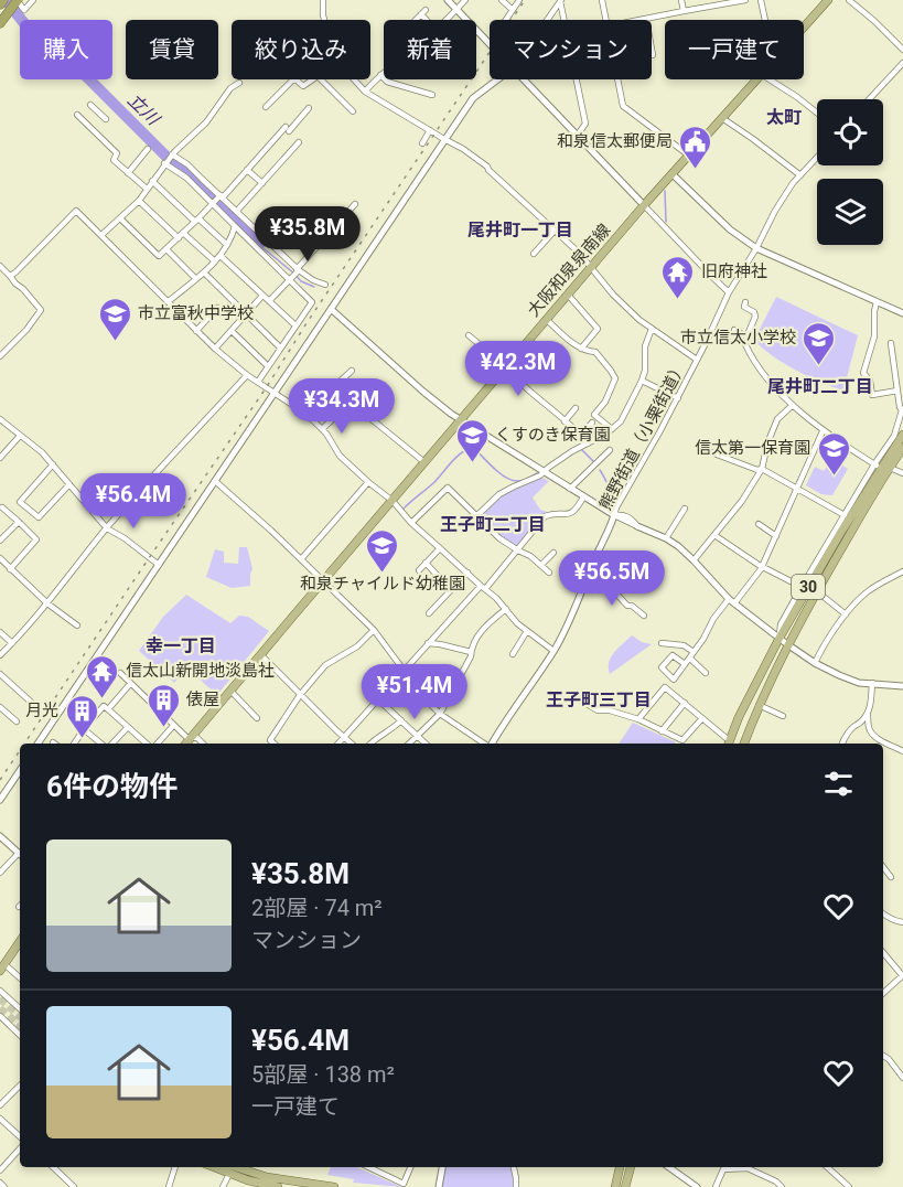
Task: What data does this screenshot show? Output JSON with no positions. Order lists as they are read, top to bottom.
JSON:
{
  "streets": {
    "main road": ["大阪和泉泉南線", "30"],
    "street": ["熊野街道（小栗街道）"]
  },
  "districts": [
    "太町",
    "尾井町一丁目",
    "尾井町二丁目",
    "王子町二丁目",
    "幸一丁目",
    "王子町三丁目"
  ],
  "water": ["立川"],
  "places": {
    "public building": ["和泉信太郵便局"],
    "temple": ["旧府神社", "信太山新開地淡島社"],
    "school or university": [
      "市立富秋中学校",
      "市立信太小学校",
      "くすのき保育園",
      "信太第一保育園",
      "和泉チャイルド幼稚園"
    ],
    "building": ["俵屋", "月光"]
  },
  "page": {
    "chip": [
      "購入",
      "賃貸",
      "絞り込み",
      "新着",
      "マンション",
      "一戸建て"
    ],
    "price": [
      "¥35.8M",
      "¥42.3M",
      "¥34.3M",
      "¥56.4M",
      "¥56.5M",
      "¥51.4M"
    ],
    "heading": "6件の物件",
    "list": [
      {
        "name": "¥35.8M",
        "note": "2部屋 · 74 m² · マンション"
      },
      {
        "name": "¥56.4M",
        "note": "5部屋 · 138 m² · 一戸建て"
      }
    ]
  }
}
